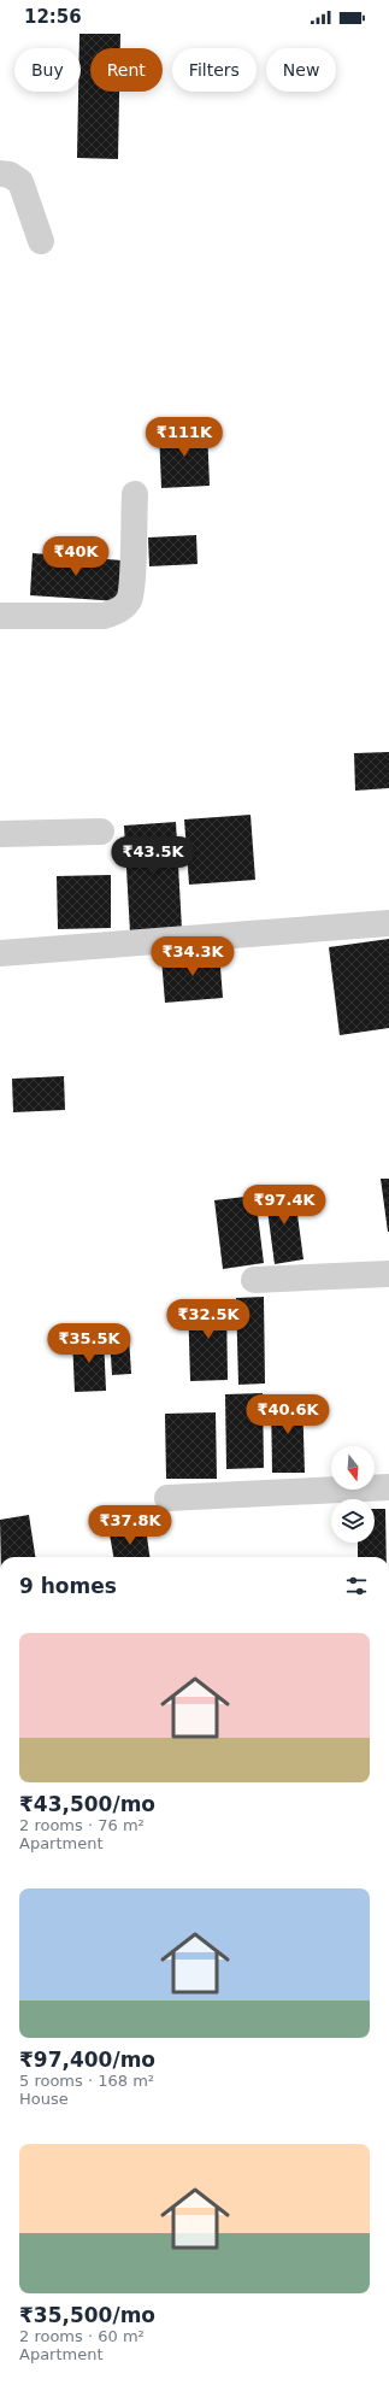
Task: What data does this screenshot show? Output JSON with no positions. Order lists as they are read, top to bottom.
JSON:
{
  "north": "bottom",
  "page": {
    "status": "12:56",
    "chip": [
      "Buy",
      "Rent",
      "Filters",
      "New"
    ],
    "price": [
      "₹111K",
      "₹40K",
      "₹43.5K",
      "₹34.3K",
      "₹97.4K",
      "₹32.5K",
      "₹35.5K",
      "₹40.6K",
      "₹37.8K"
    ],
    "heading": "9 homes",
    "list": [
      {
        "name": "₹43,500/mo",
        "note": "2 rooms · 76 m² · Apartment"
      },
      {
        "name": "₹97,400/mo",
        "note": "5 rooms · 168 m² · House"
      },
      {
        "name": "₹35,500/mo",
        "note": "2 rooms · 60 m² · Apartment"
      }
    ]
  }
}
